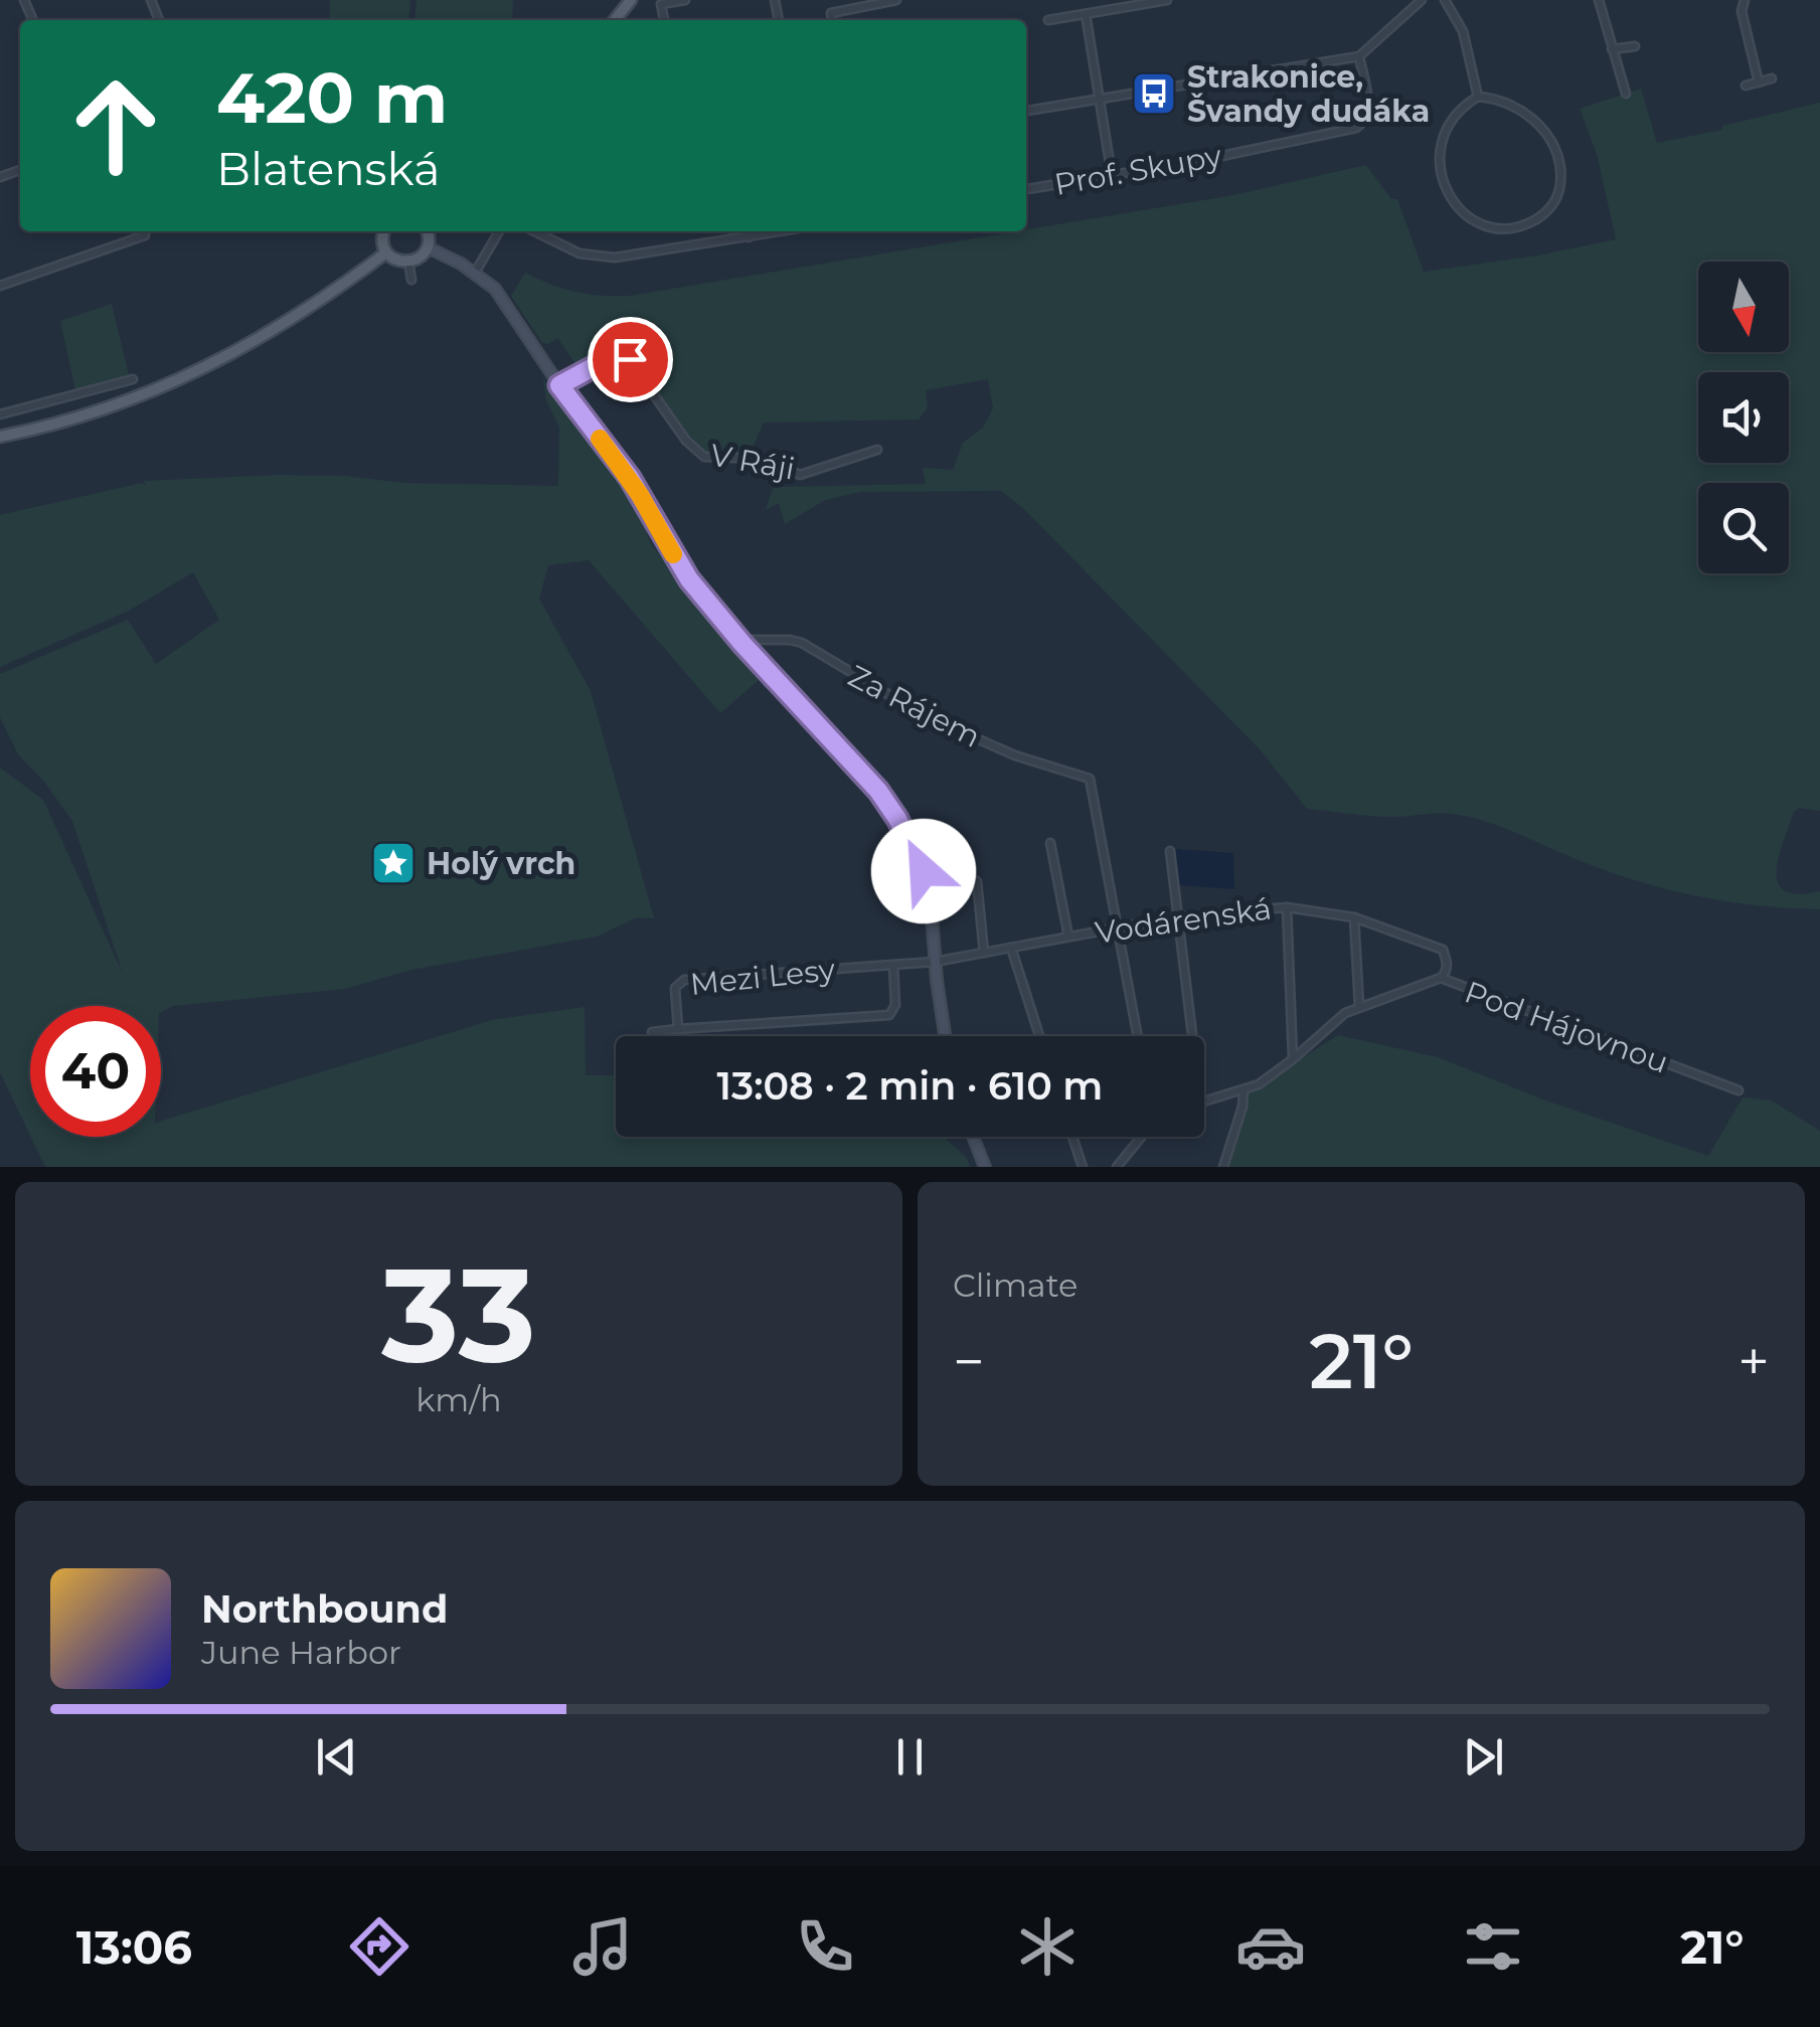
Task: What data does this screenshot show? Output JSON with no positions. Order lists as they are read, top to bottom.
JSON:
{
  "streets": {
    "street": [
      "Prof. Skupy",
      "V Ráji",
      "Za Rájem",
      "Vodárenská",
      "Mezi Lesy",
      "Pod Hájovnou"
    ]
  },
  "crossings": [
    ["Za Rájem", "Vodárenská"],
    ["Vodárenská", "Mezi Lesy"],
    ["Vodárenská", "Pod Hájovnou"]
  ],
  "places": {
    "bus stop": ["Strakonice, Švandy dudáka"],
    "place": ["Holý vrch"]
  },
  "north": "bottom",
  "page": {
    "turn": ["420 m", "Blatenská"],
    "limit": "40",
    "trip": "13:08 · 2 min · 610 m",
    "tile": [
      ["33", "km/h"],
      "Climate"
    ],
    "heat": ["−", "21°", "+"],
    "song": ["Northbound", "June Harbor"],
    "tabs": ["13:06", "21°"]
  }
}
